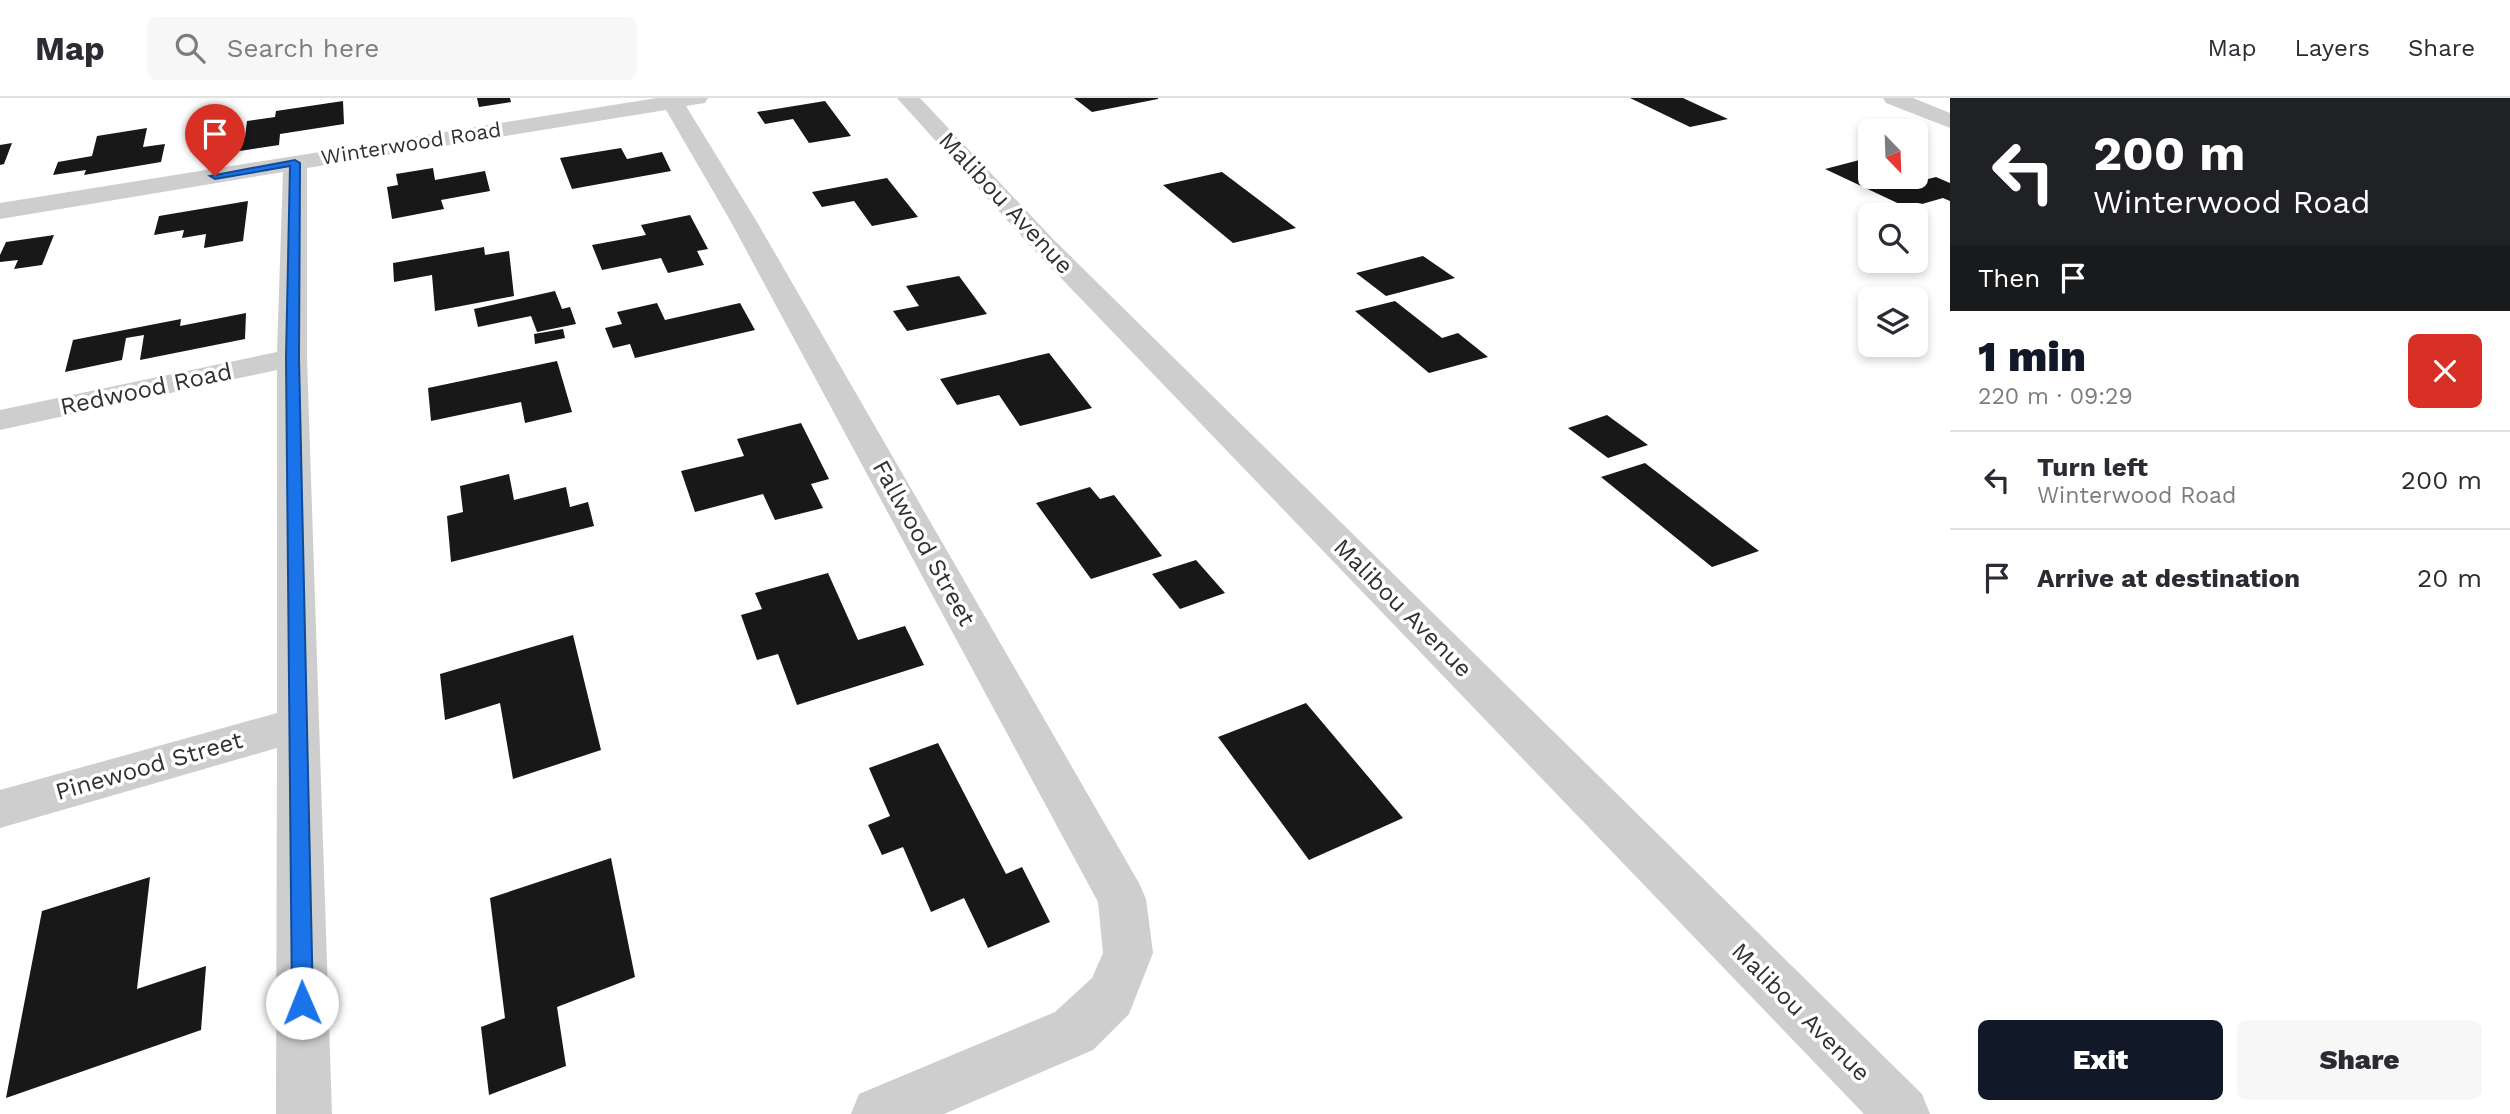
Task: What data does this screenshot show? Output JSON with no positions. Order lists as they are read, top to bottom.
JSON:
{
  "streets": {
    "street": [
      "Winterwood Road",
      "Malibou Avenue",
      "Redwood Road",
      "Fallwood Street",
      "Pinewood Street"
    ]
  },
  "crossings": [
    ["Winterwood Road", "Fallwood Street"]
  ],
  "north": "bottom right",
  "page": {
    "header": "Map",
    "search": "Search here",
    "nav": ["Map", "Layers", "Share"],
    "turn": ["200 m", "Winterwood Road"],
    "then": "Then",
    "heading": ["1 min", "220 m · 09:29"],
    "list": [
      {
        "name": "Turn left",
        "note": "Winterwood Road",
        "value": "200 m"
      },
      {
        "name": "Arrive at destination",
        "value": "20 m"
      }
    ],
    "buttons": ["Exit", "Share"]
  }
}
